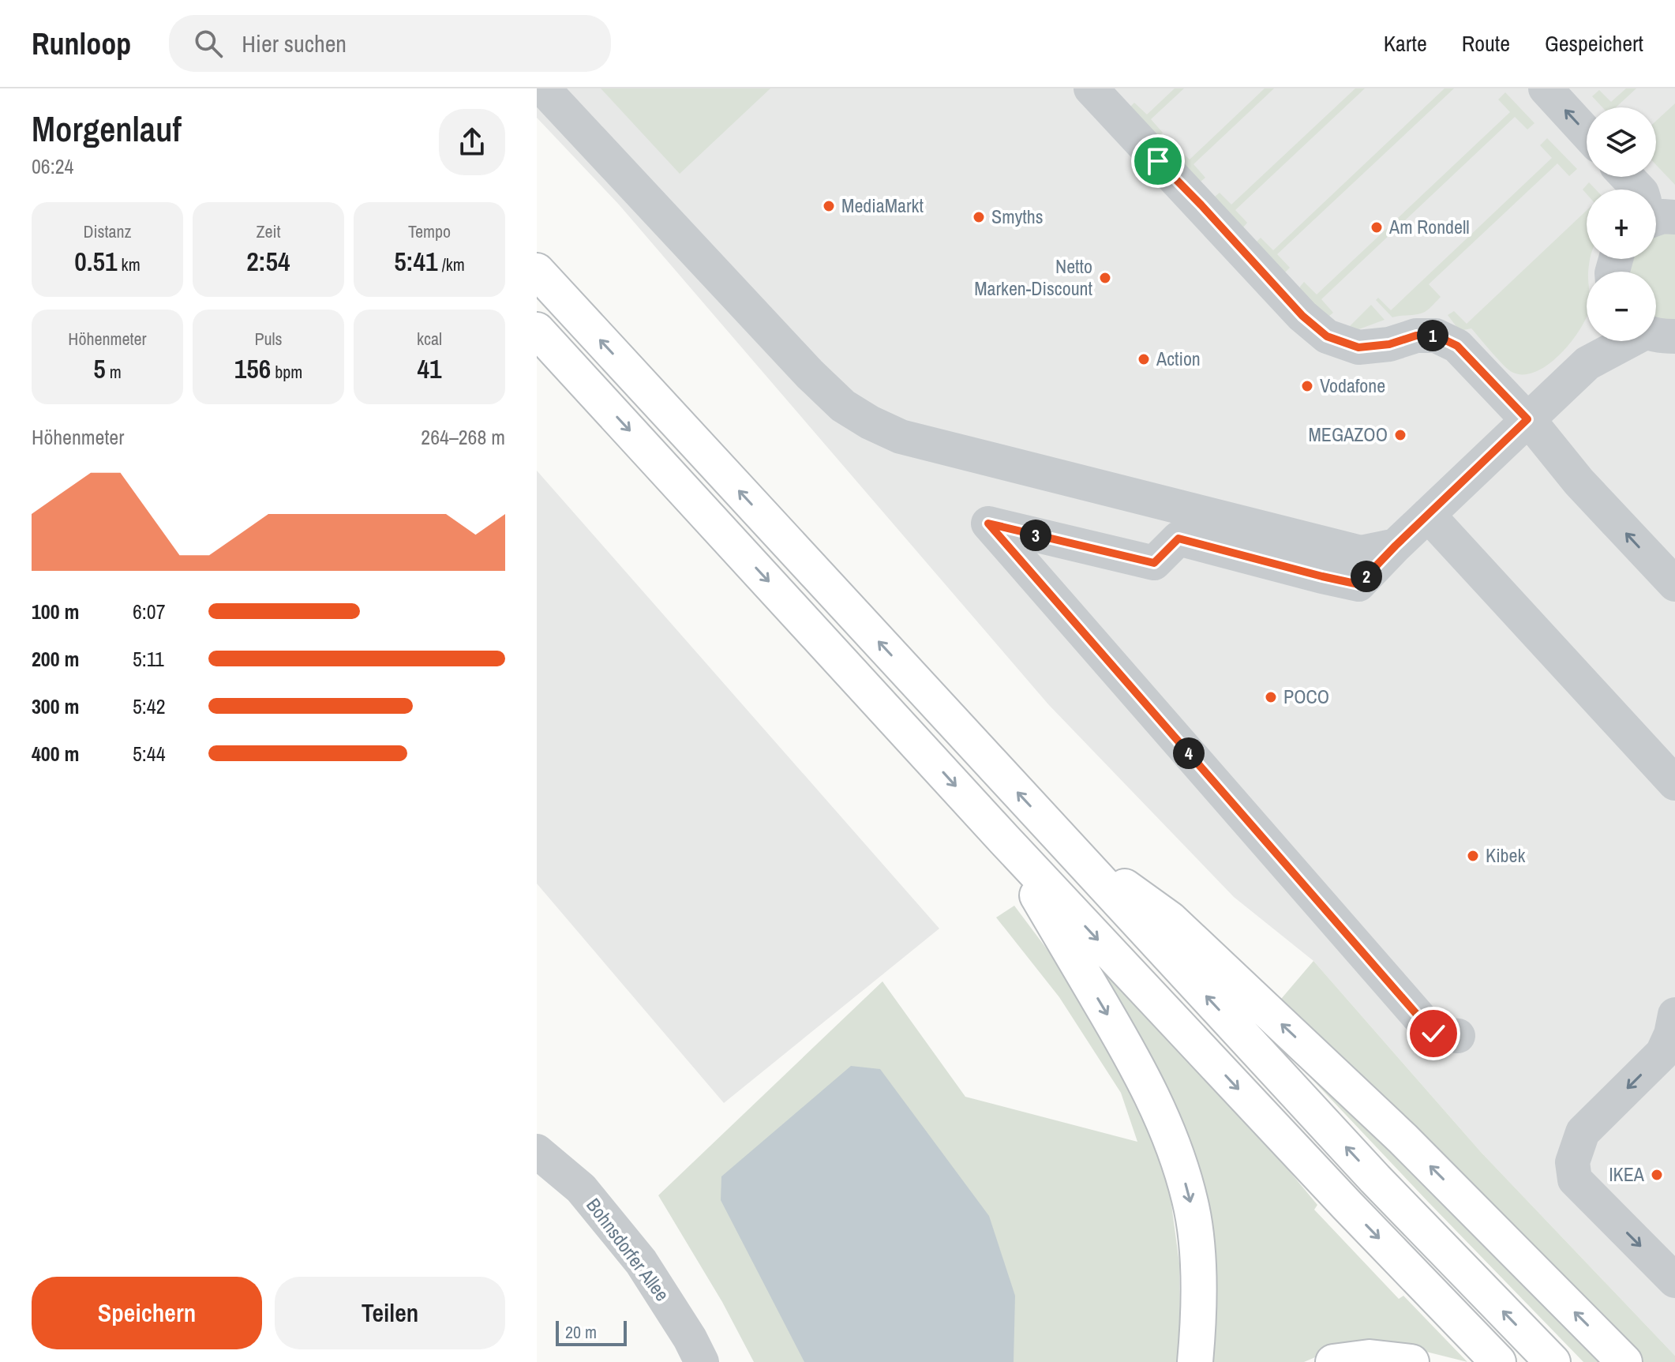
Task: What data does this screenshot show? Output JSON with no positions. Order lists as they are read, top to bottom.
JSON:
{
  "streets": {
    "street": ["Bohnsdorfer Allee"]
  },
  "places": [
    "MediaMarkt",
    "Smyths",
    "Am Rondell",
    "Netto Marken-Discount",
    "Action",
    "Vodafone",
    "MEGAZOO",
    "POCO",
    "Kibek",
    "IKEA"
  ],
  "scale_bar": "20 m",
  "page": {
    "header": "Runloop",
    "search": "Hier suchen",
    "nav": ["Karte", "Route", "Gespeichert"],
    "heading": ["Morgenlauf", "06:24"],
    "map_buttons": ["+", "−"],
    "stats": [
      ["Distanz", "0.51 km"],
      ["Zeit", "2:54"],
      ["Tempo", "5:41 /km"],
      ["Höhenmeter", "5 m"],
      ["Puls", "156 bpm"],
      ["kcal", "41"]
    ],
    "pins": [
      "1",
      "3",
      "2",
      "4"
    ],
    "chart": ["Höhenmeter", "264–268 m"],
    "list": [
      {
        "name": "100 m",
        "note": "6:07"
      },
      {
        "name": "200 m",
        "note": "5:11"
      },
      {
        "name": "300 m",
        "note": "5:42"
      },
      {
        "name": "400 m",
        "note": "5:44"
      }
    ],
    "buttons": ["Speichern", "Teilen"],
    "scale": "20 m"
  }
}
